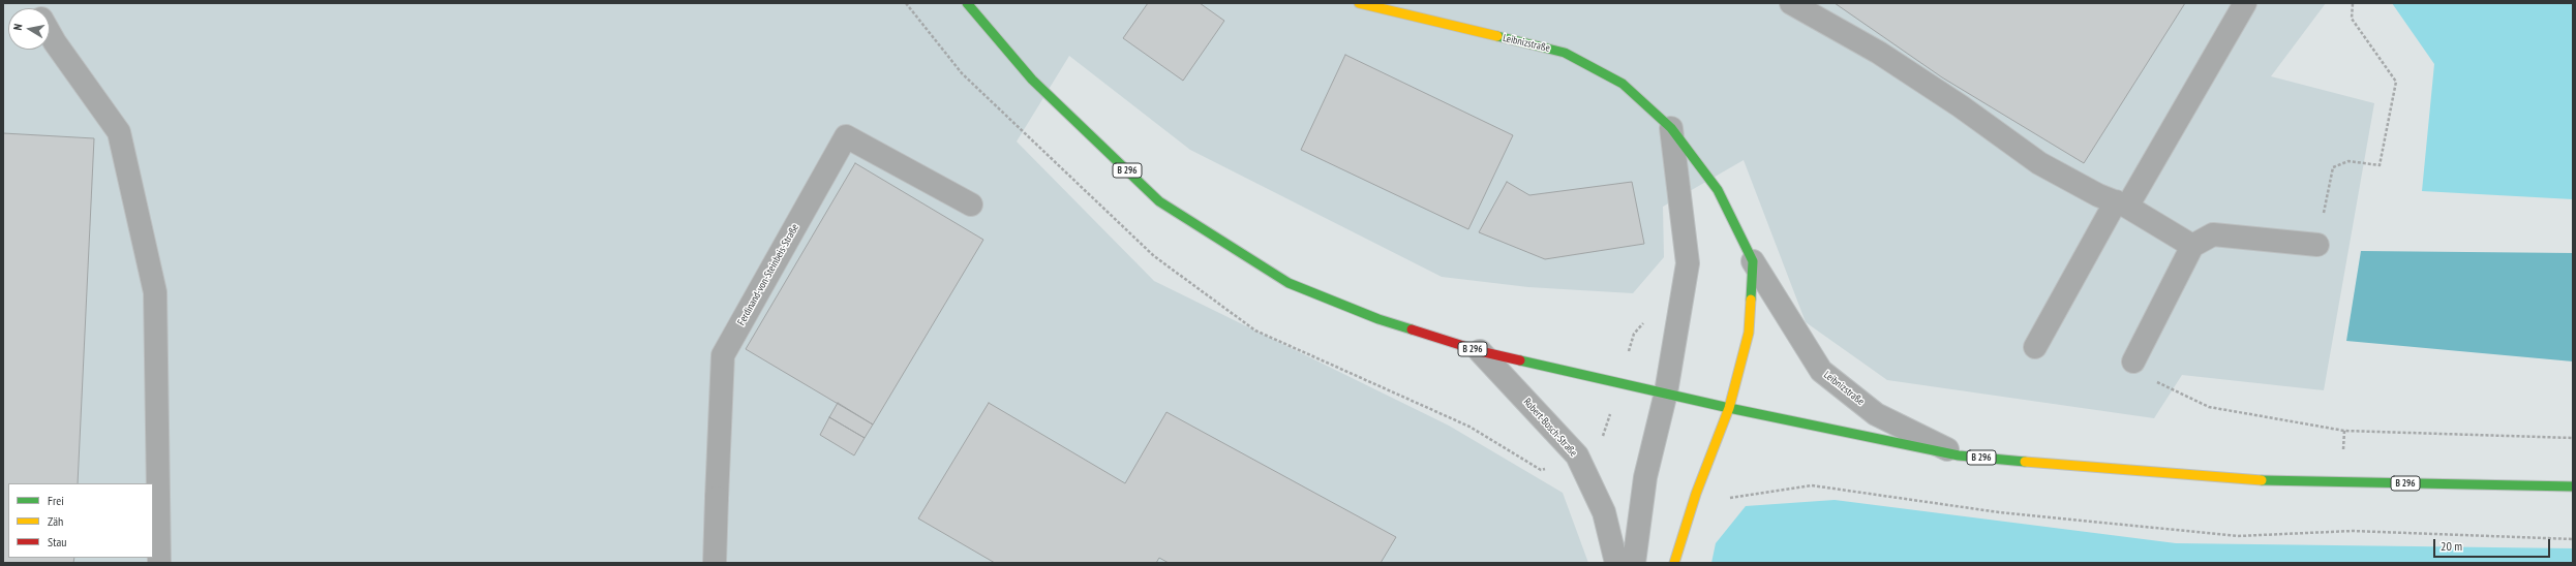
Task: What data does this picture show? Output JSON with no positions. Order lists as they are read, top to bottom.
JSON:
{
  "streets": {
    "main road": ["Leibnizstraße", "B 296"],
    "street": ["Ferdinand-von-Steinbeis-Straße", "Robert-Bosch-Straße"]
  },
  "crossings": [
    ["Leibnizstraße", "B 296"],
    ["B 296", "Robert-Bosch-Straße"]
  ],
  "legend": ["Frei", "Zäh", "Stau"],
  "scale_bar": "20 m",
  "north": "left"
}
